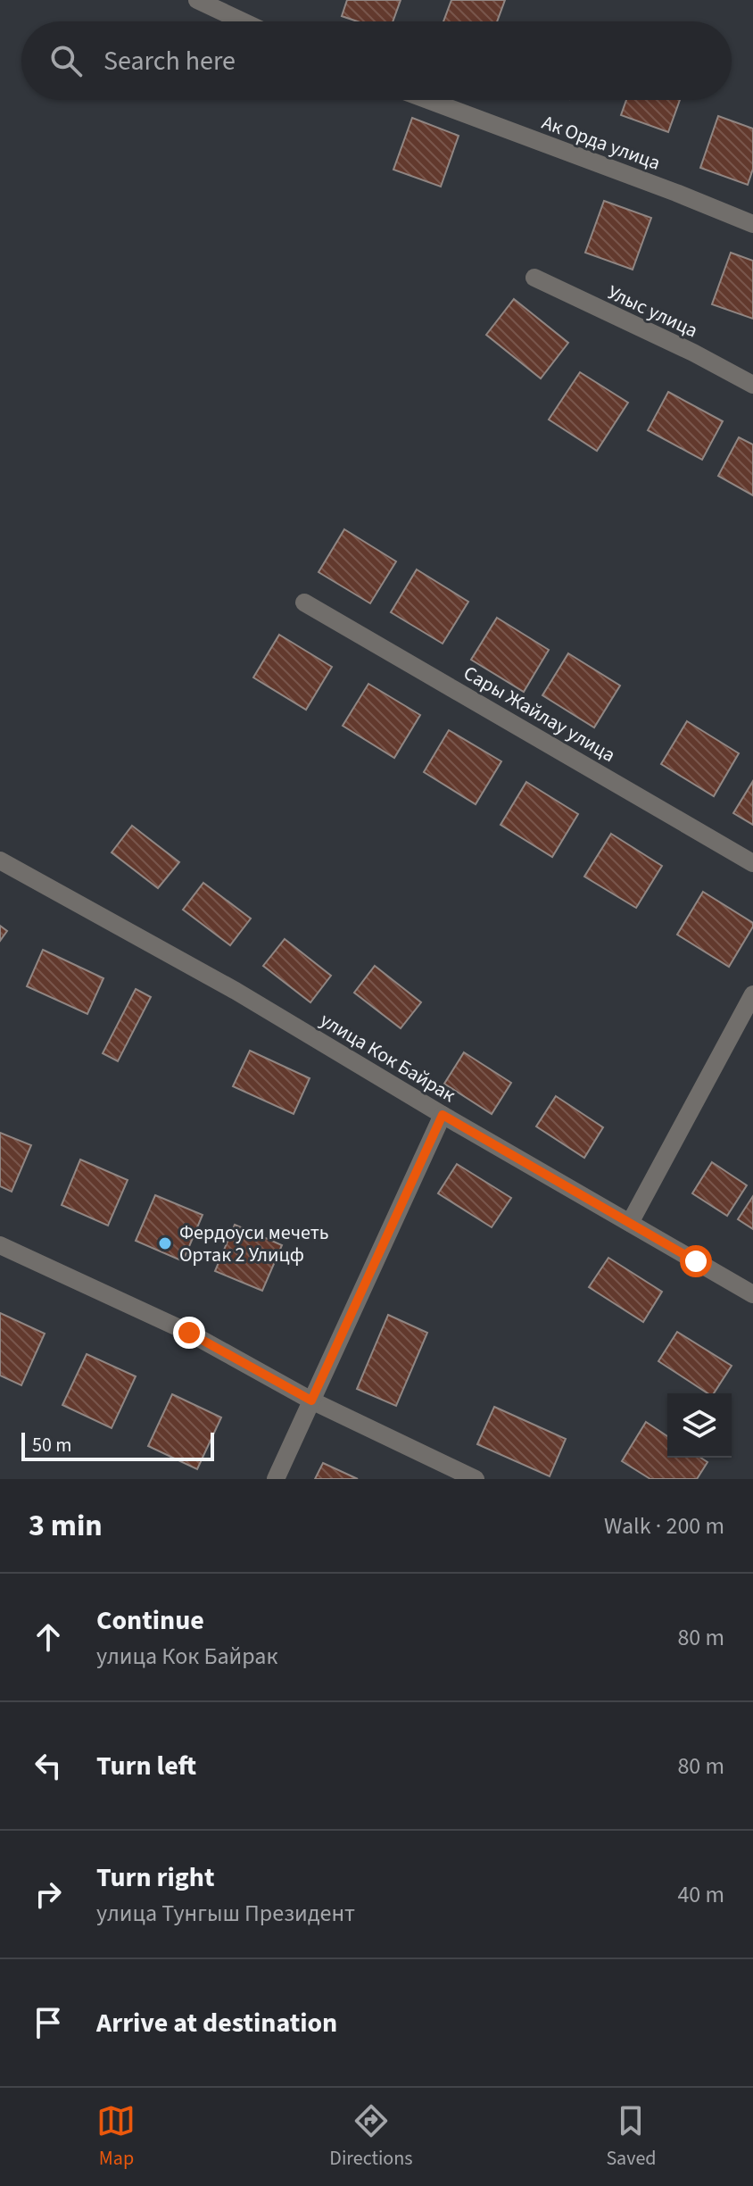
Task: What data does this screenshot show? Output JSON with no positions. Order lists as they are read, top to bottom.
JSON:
{
  "streets": {
    "street": [
      "Ак Орда улица",
      "Улыс улица",
      "Сары Жайлау улица",
      "улица Кок Байрак"
    ]
  },
  "places": ["Фердоуси мечеть Ортак 2 Улицф"],
  "scale_bar": "50 m",
  "page": {
    "search": "Search here",
    "scale": "50 m",
    "heading": ["3 min", "Walk · 200 m"],
    "list": [
      ["Continue", "улица Кок Байрак", "80 m"],
      ["Turn left", "80 m"],
      ["Turn right", "улица Тунгыш Президент", "40 m"],
      "Arrive at destination"
    ],
    "nav": ["Map", "Directions", "Saved"]
  }
}
